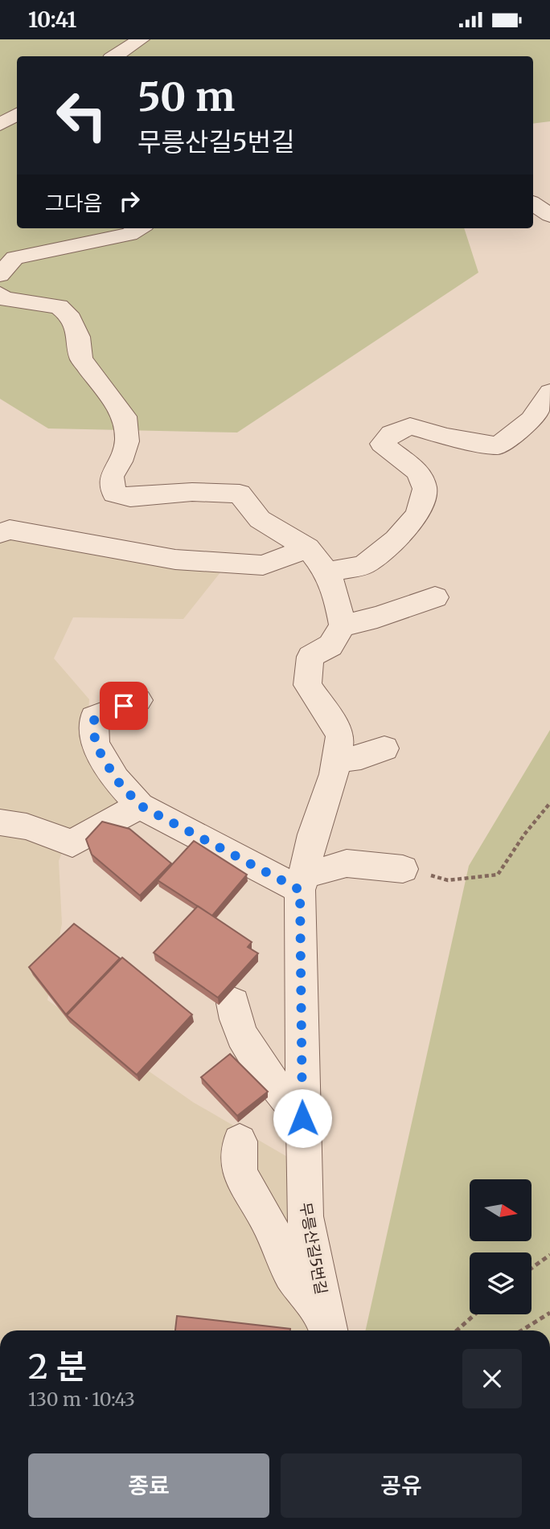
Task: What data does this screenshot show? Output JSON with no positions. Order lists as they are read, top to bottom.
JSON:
{
  "streets": {
    "street": ["무릉산길5번길"]
  },
  "north": "right",
  "page": {
    "status": "10:41",
    "turn": ["50 m", "무릉산길5번길"],
    "then": "그다음",
    "heading": ["2 분", "130 m · 10:43"],
    "buttons": ["종료", "공유"]
  }
}
